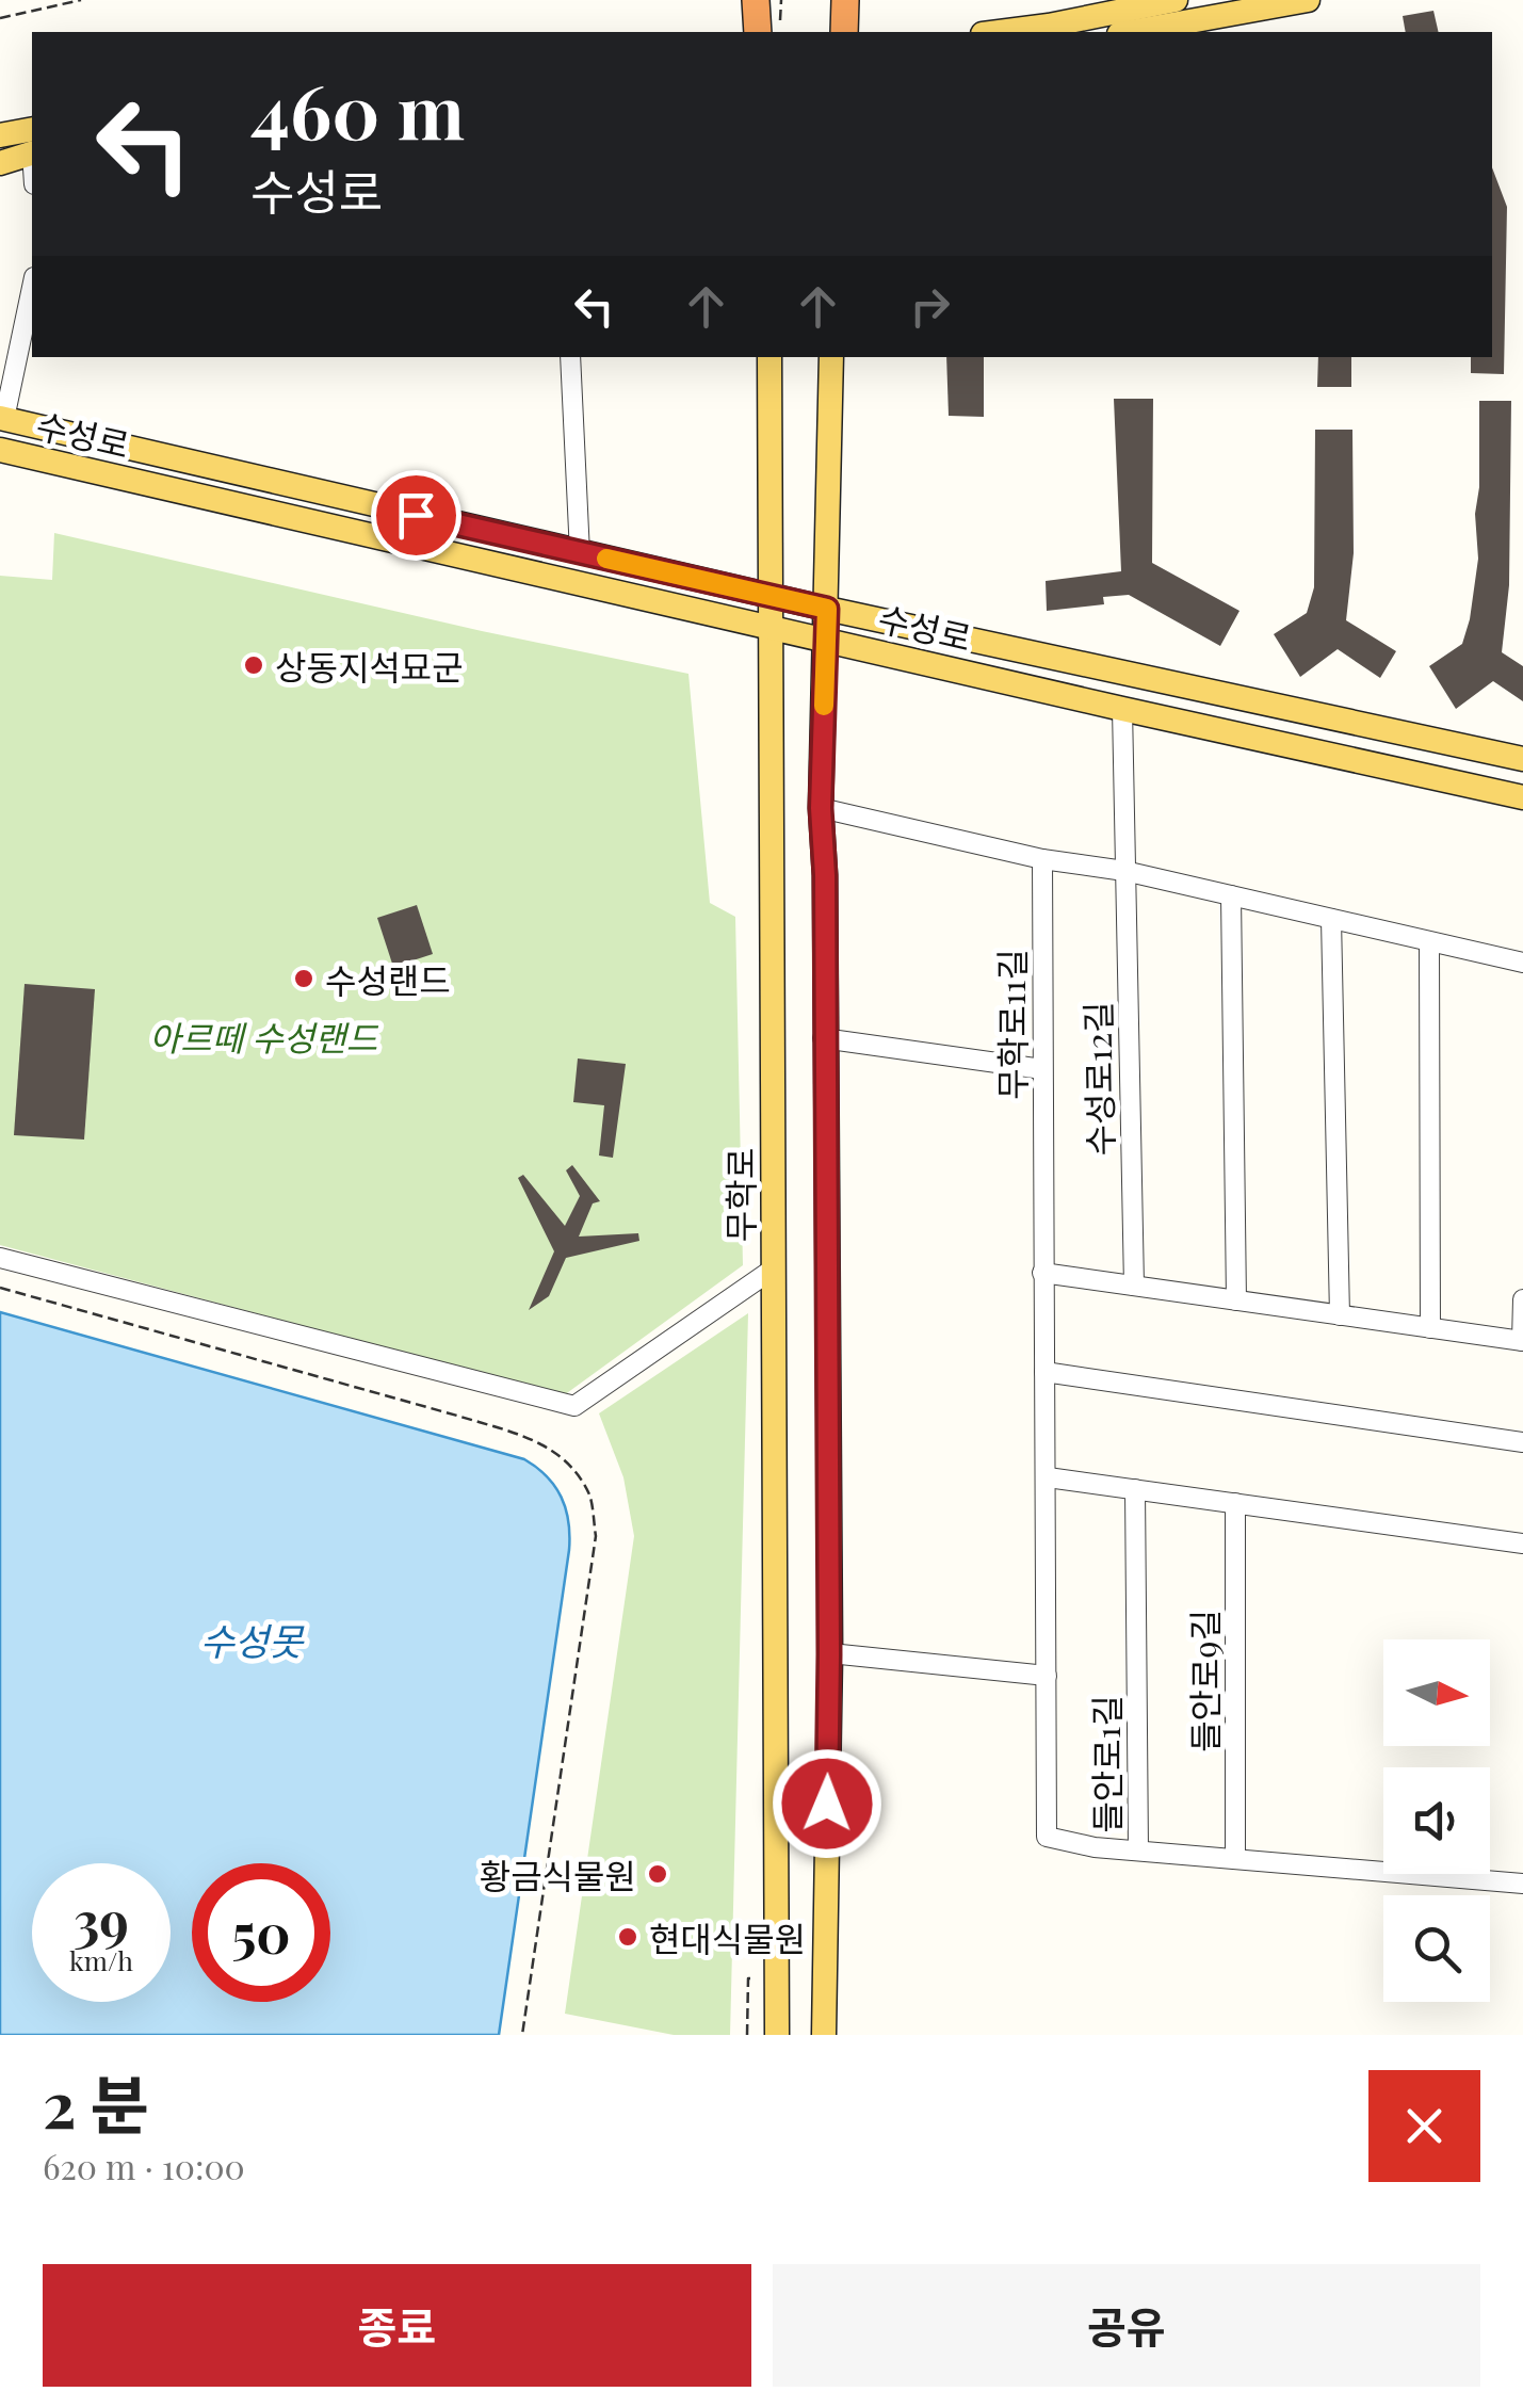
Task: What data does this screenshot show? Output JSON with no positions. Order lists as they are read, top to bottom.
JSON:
{
  "streets": {
    "main road": ["수성로", "무학로"],
    "street": [
      "무학로11길",
      "수성로12길",
      "들안로9길",
      "들안로1길"
    ]
  },
  "crossings": [
    ["수성로", "수성로12길"],
    ["수성로", "무학로"],
    ["무학로11길", "들안로1길"]
  ],
  "water": ["수성못"],
  "parks": ["아르떼 수성랜드"],
  "places": [
    "상동지석묘군",
    "수성랜드",
    "황금식물원",
    "현대식물원"
  ],
  "north": "right",
  "page": {
    "turn": ["460 m", "수성로"],
    "speed": "39 km/h",
    "limit": "50",
    "heading": ["2 분", "620 m · 10:00"],
    "buttons": ["종료", "공유"]
  }
}
